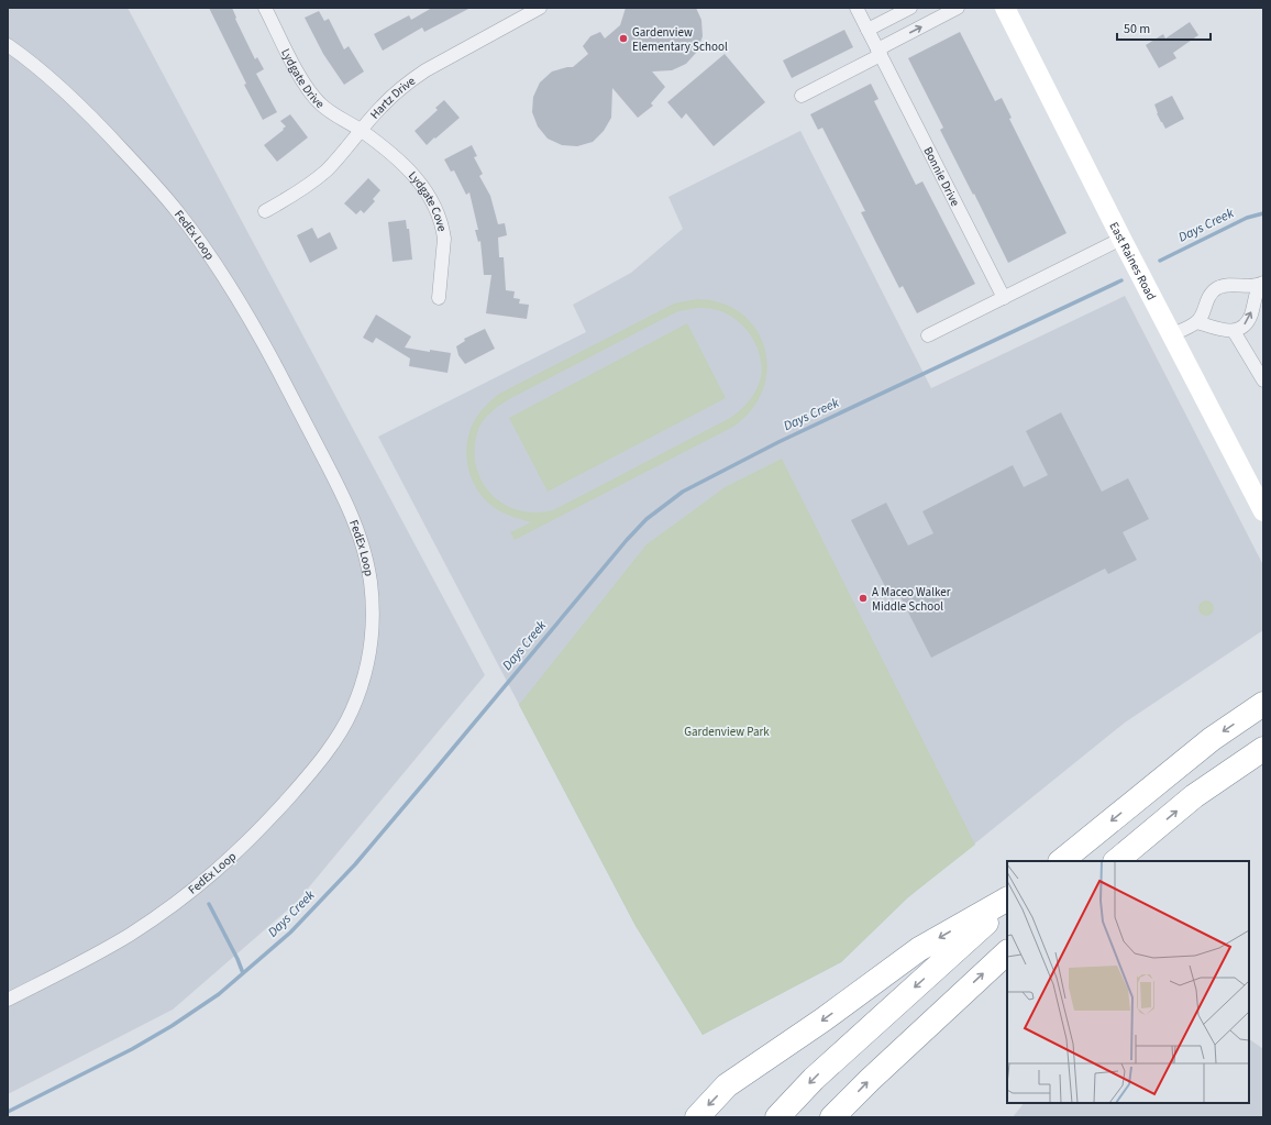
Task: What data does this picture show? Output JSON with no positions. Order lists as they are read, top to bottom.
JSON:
{
  "streets": {
    "main road": ["East Raines Road"],
    "street": [
      "Lydgate Drive",
      "Hartz Drive",
      "Bonnie Drive",
      "Lydgate Cove",
      "FedEx Loop"
    ]
  },
  "crossings": [
    ["Lydgate Drive", "Hartz Drive"],
    ["Lydgate Drive", "Lydgate Cove"],
    ["Hartz Drive", "Lydgate Cove"]
  ],
  "water": ["Days Creek"],
  "parks": ["Gardenview Park"],
  "places": ["Gardenview Elementary School", "A Maceo Walker Middle School"],
  "scale_bar": "50 m"
}
